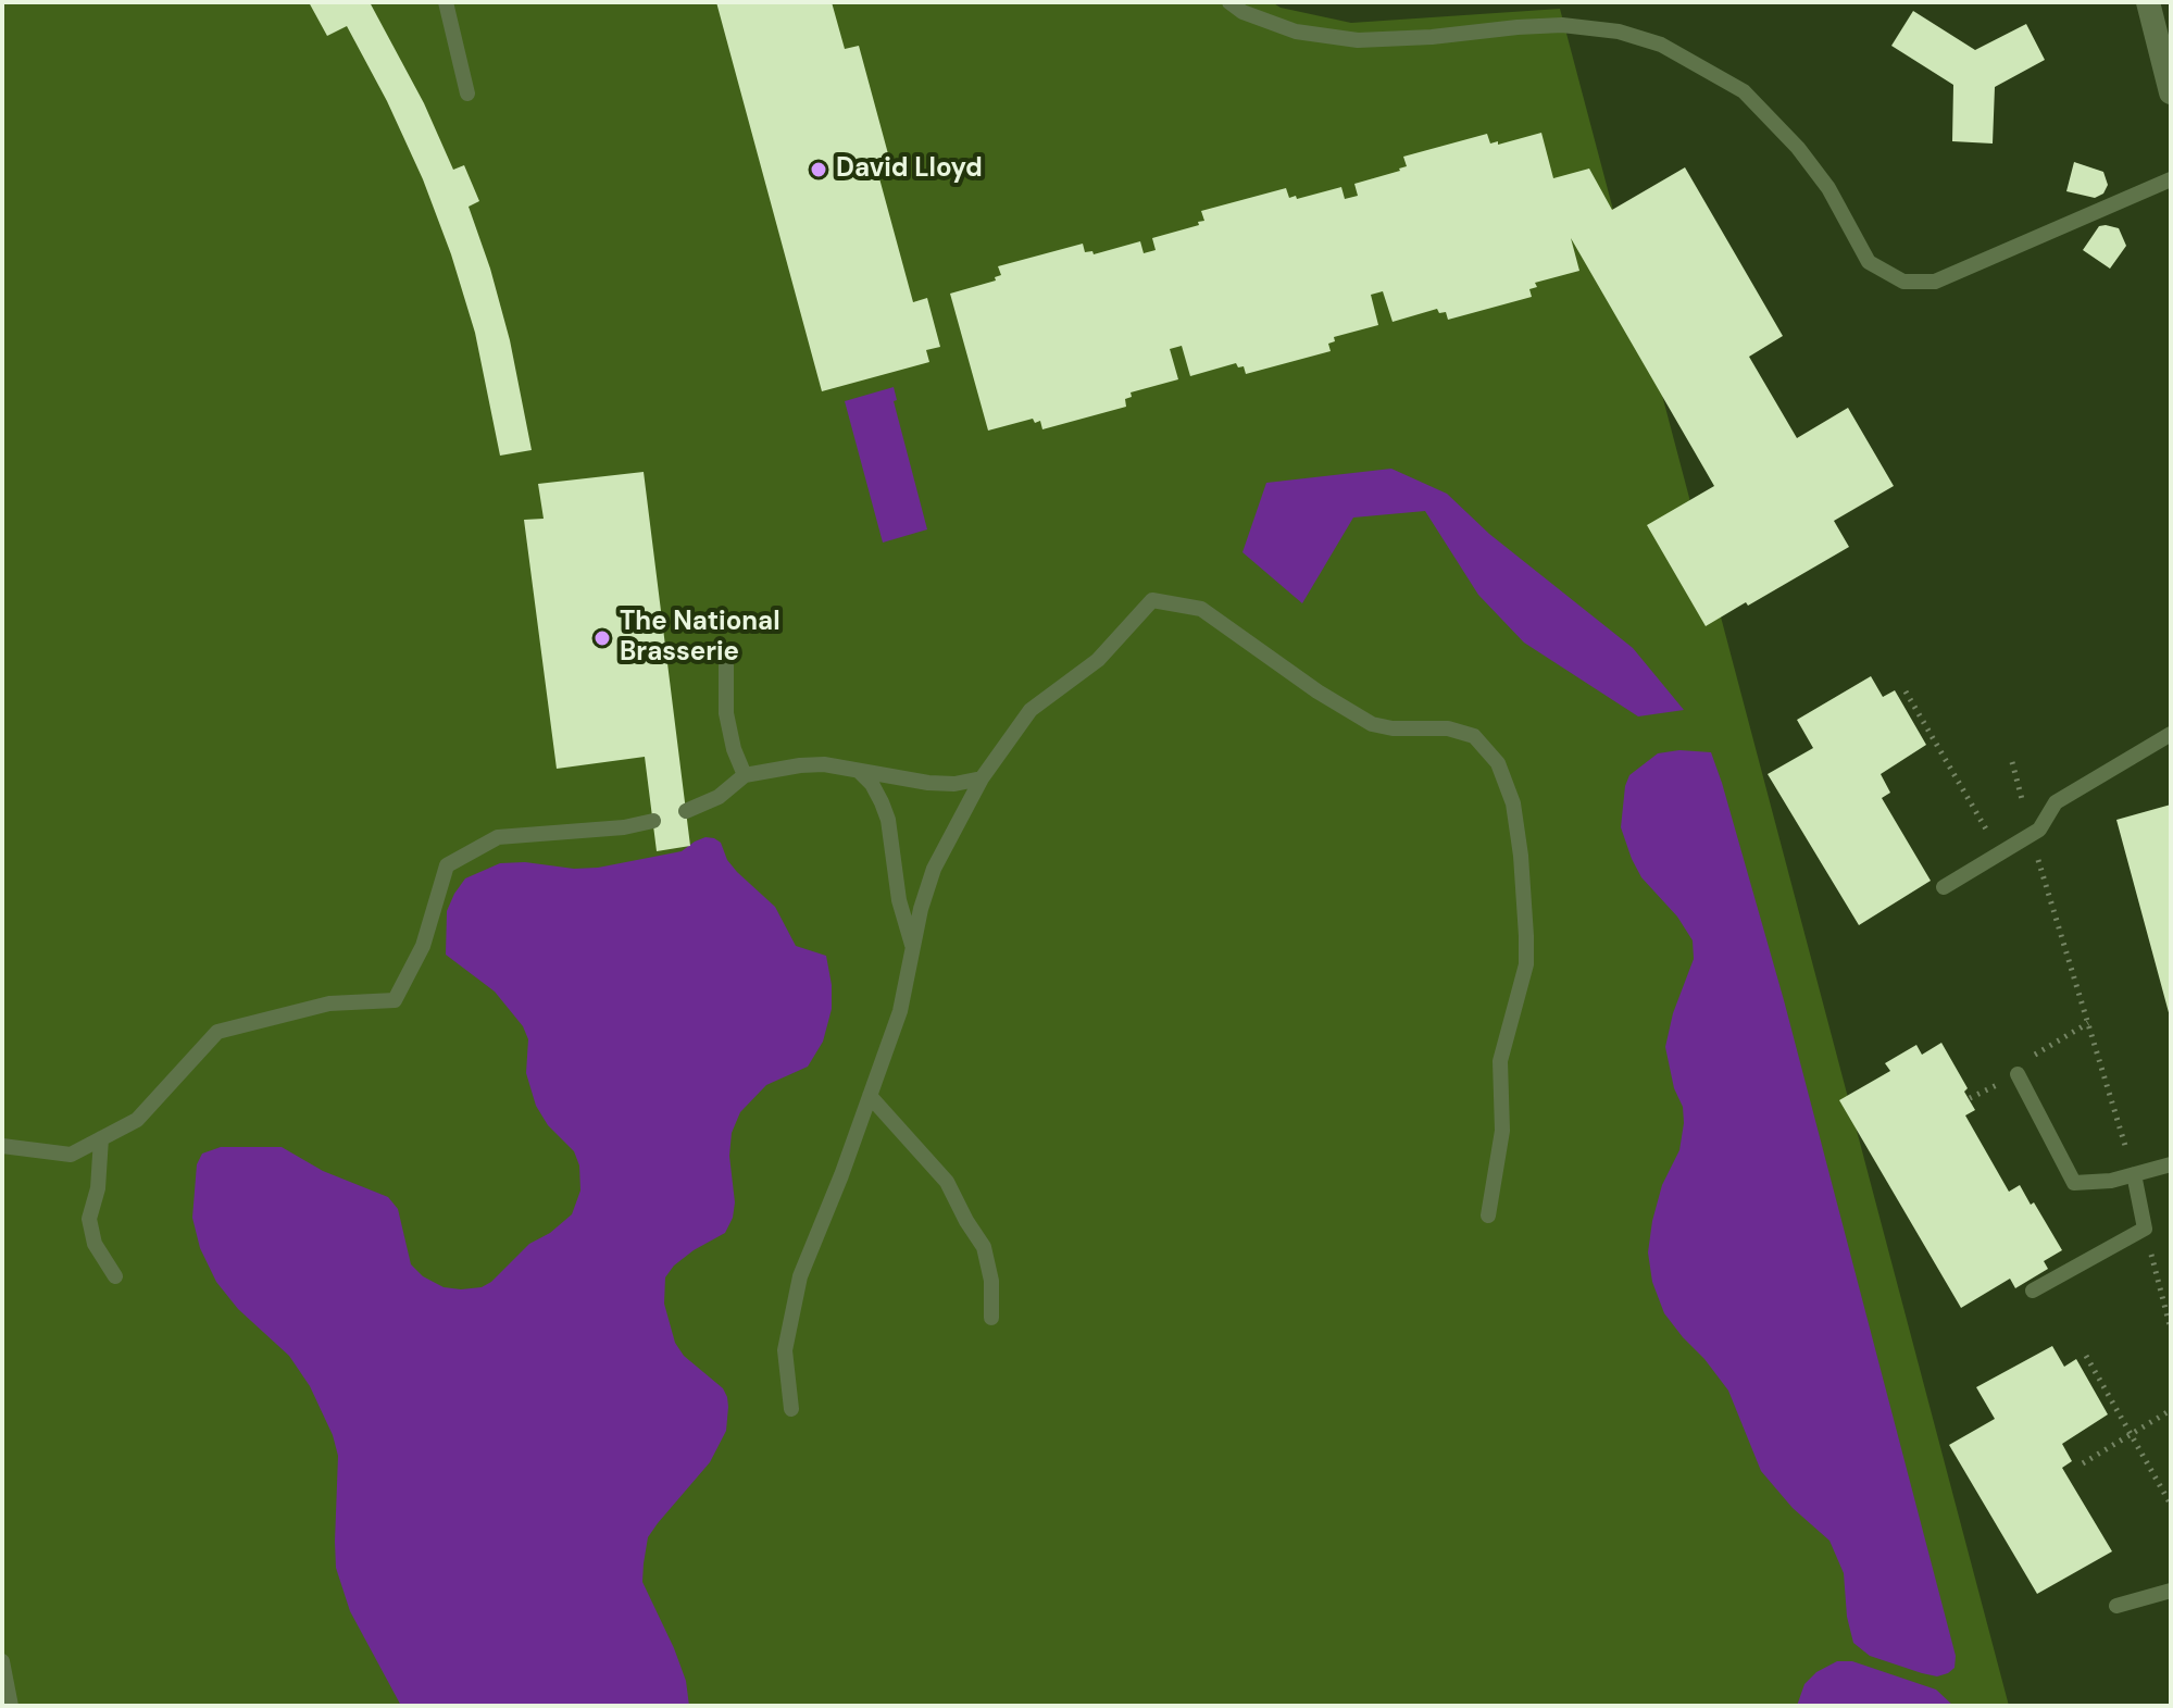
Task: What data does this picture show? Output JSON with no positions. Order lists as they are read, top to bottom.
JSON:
{
  "places": ["David Lloyd", "The National Brasserie"]
}
